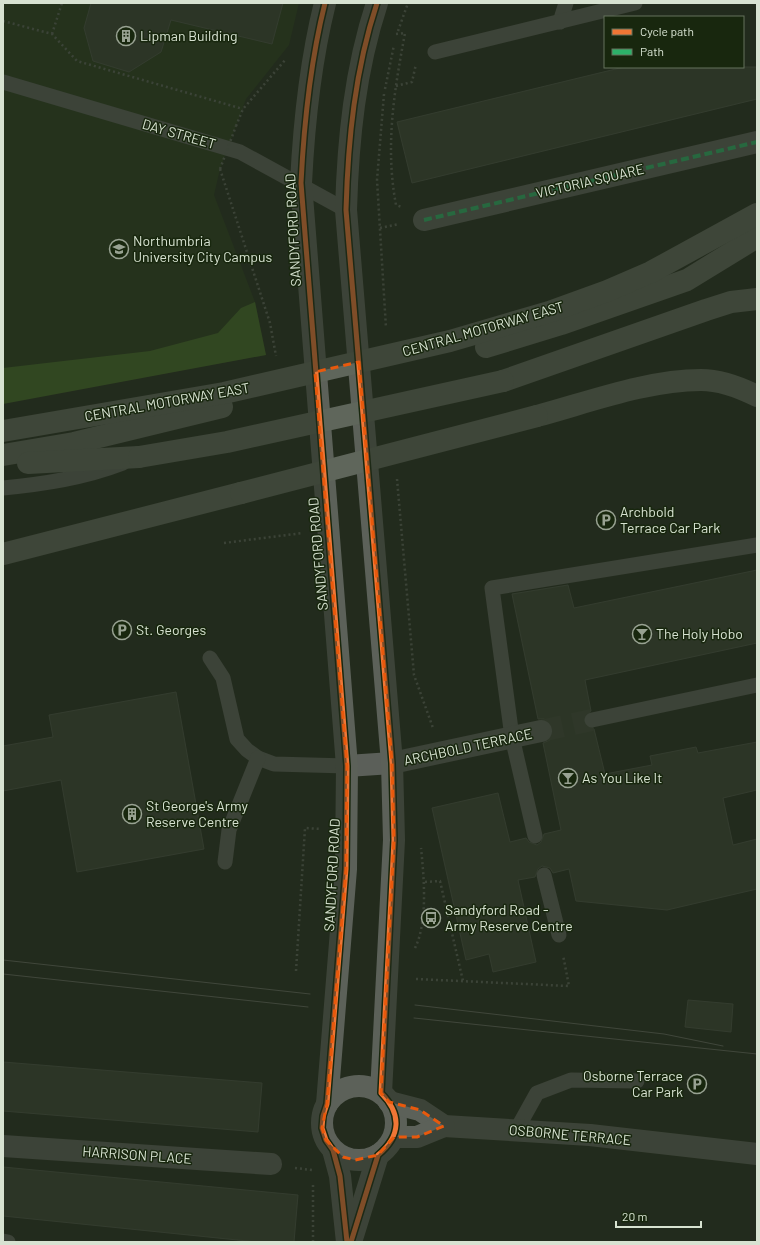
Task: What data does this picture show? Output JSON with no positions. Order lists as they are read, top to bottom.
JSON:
{
  "streets": {
    "highway": ["CENTRAL MOTORWAY EAST"],
    "main road": ["SANDYFORD ROAD", "OSBORNE TERRACE"],
    "street": ["VICTORIA SQUARE", "ARCHBOLD TERRACE", "HARRISON PLACE"],
    "lane": ["DAY STREET"]
  },
  "crossings": [
    ["DAY STREET", "SANDYFORD ROAD"],
    ["SANDYFORD ROAD", "ARCHBOLD TERRACE"]
  ],
  "places": {
    "building": ["Lipman Building", "St George's Army Reserve Centre"],
    "school or university": ["Northumbria University City Campus"],
    "parking": ["Archbold Terrace Car Park", "St. Georges", "Osborne Terrace Car Park"],
    "bar": ["The Holy Hobo", "As You Like It"],
    "bus stop": ["Sandyford Road - Army Reserve Centre"]
  },
  "legend": ["Cycle path", "Path"],
  "scale_bar": "20 m"
}
